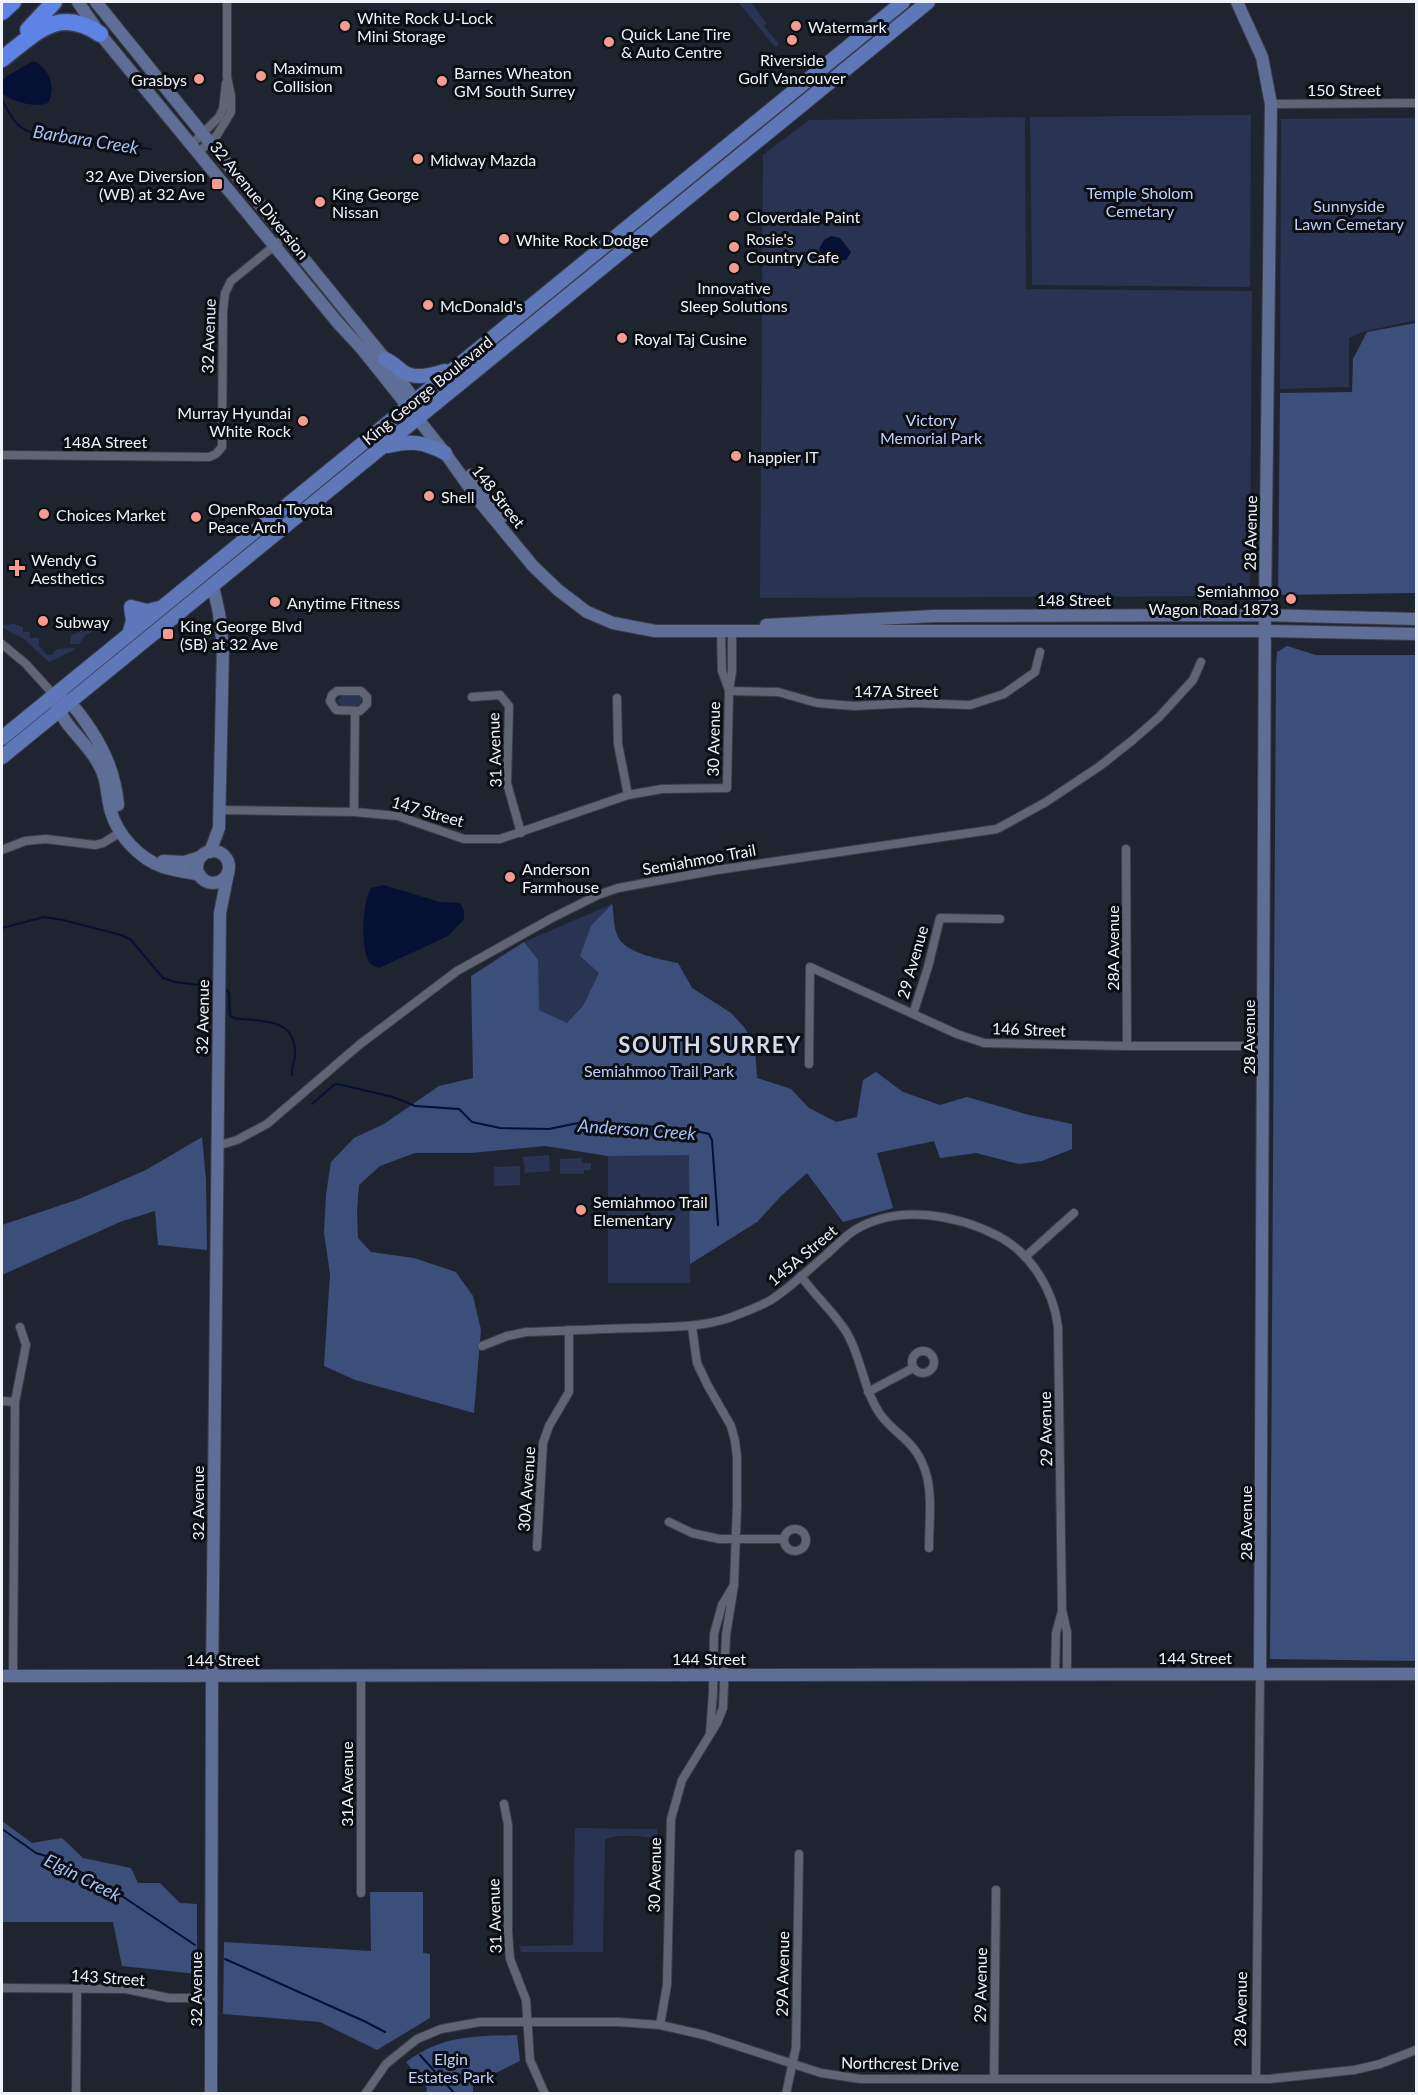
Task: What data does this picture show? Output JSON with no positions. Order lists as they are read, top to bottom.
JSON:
{
  "streets": {
    "main road": ["King George Boulevard"],
    "street": [
      "150 Street",
      "32 Avenue Diversion",
      "32 Avenue",
      "148A Street",
      "148 Street",
      "28 Avenue",
      "147A Street",
      "30 Avenue",
      "31 Avenue",
      "147 Street",
      "Semiahmoo Trail",
      "28A Avenue",
      "29 Avenue",
      "146 Street",
      "145A Street",
      "30A Avenue",
      "144 Street",
      "31A Avenue",
      "29A Avenue",
      "143 Street",
      "Northcrest Drive"
    ]
  },
  "crossings": [
    ["150 Street", "28 Avenue"],
    ["32 Avenue Diversion", "32 Avenue"],
    ["32 Avenue Diversion", "King George Boulevard"],
    ["32 Avenue Diversion", "148 Street"],
    ["32 Avenue", "148A Street"],
    ["32 Avenue", "Semiahmoo Trail"],
    ["32 Avenue", "144 Street"],
    ["32 Avenue", "143 Street"],
    ["King George Boulevard", "148 Street"],
    ["148 Street", "28 Avenue"],
    ["148 Street", "30 Avenue"],
    ["28 Avenue", "146 Street"],
    ["28 Avenue", "144 Street"],
    ["28 Avenue", "Northcrest Drive"],
    ["147A Street", "30 Avenue"],
    ["30 Avenue", "147 Street"],
    ["30 Avenue", "145A Street"],
    ["30 Avenue", "144 Street"],
    ["30 Avenue", "Northcrest Drive"],
    ["31 Avenue", "147 Street"],
    ["31 Avenue", "Northcrest Drive"],
    ["28A Avenue", "146 Street"],
    ["29 Avenue", "146 Street"],
    ["29 Avenue", "145A Street"],
    ["29 Avenue", "144 Street"],
    ["29 Avenue", "Northcrest Drive"],
    ["145A Street", "30A Avenue"],
    ["144 Street", "31A Avenue"],
    ["29A Avenue", "Northcrest Drive"]
  ],
  "districts": ["SOUTH SURREY"],
  "water": ["Barbara Creek", "Anderson Creek", "Elgin Creek"],
  "parks": [
    "Temple Sholom Cemetary",
    "Sunnyside Lawn Cemetary",
    "Victory Memorial Park",
    "Semiahmoo Trail Park",
    "Elgin Estates Park"
  ],
  "places": {
    "other": [
      "White Rock U-Lock Mini Storage",
      "Watermark",
      "Riverside Golf Vancouver",
      "Quick Lane Tire & Auto Centre",
      "Maximum Collision",
      "Grasbys",
      "Barnes Wheaton GM South Surrey",
      "Midway Mazda",
      "King George Nissan",
      "Cloverdale Paint",
      "White Rock Dodge",
      "Rosie's Country Cafe",
      "Innovative Sleep Solutions",
      "McDonald's",
      "Royal Taj Cusine",
      "Murray Hyundai White Rock",
      "happier IT",
      "Shell",
      "Choices Market",
      "OpenRoad Toyota Peace Arch",
      "Semiahmoo Wagon Road 1873",
      "Anytime Fitness",
      "Subway",
      "Anderson Farmhouse",
      "Semiahmoo Trail Elementary"
    ],
    "transit": ["32 Ave Diversion (WB) at 32 Ave", "King George Blvd (SB) at 32 Ave"],
    "health": ["Wendy G Aesthetics"]
  }
}
